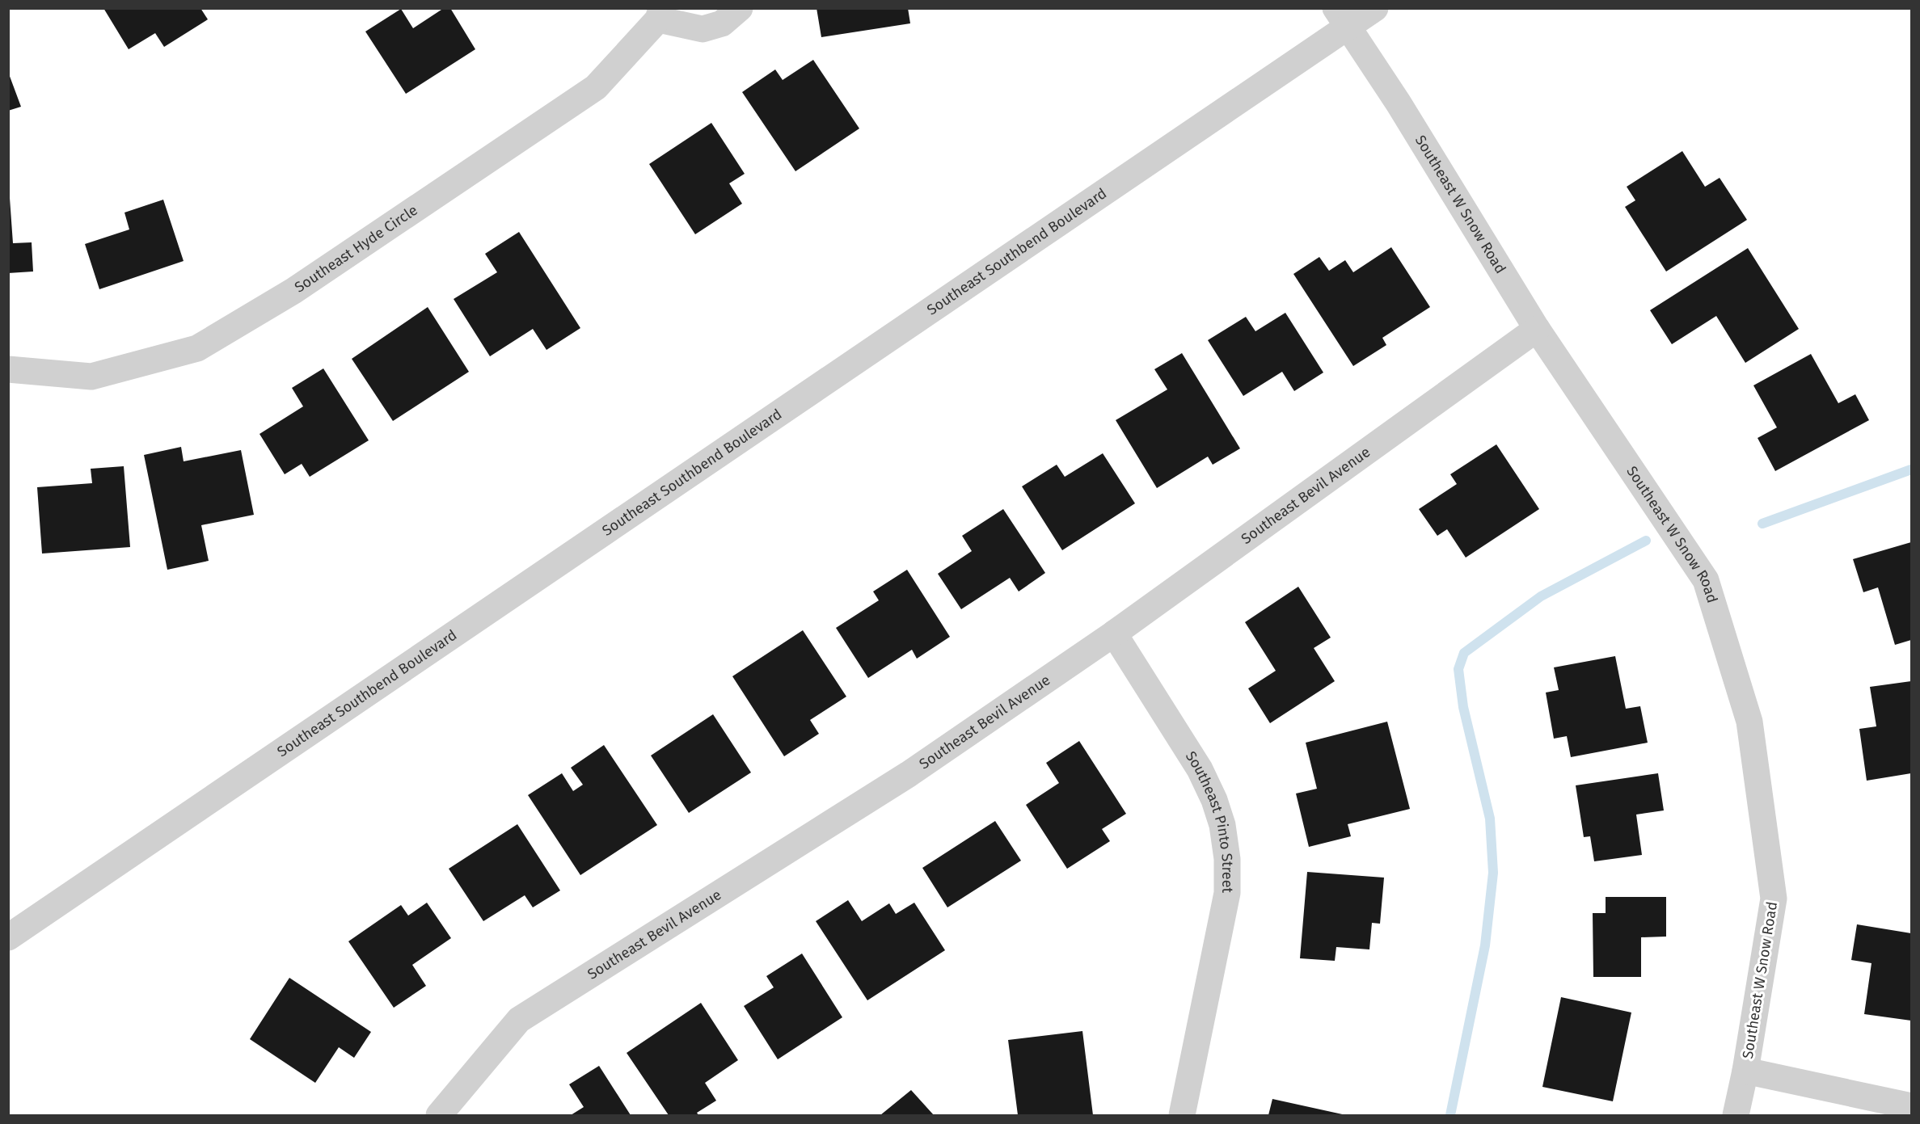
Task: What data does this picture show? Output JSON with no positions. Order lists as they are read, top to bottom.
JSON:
{
  "streets": {
    "street": [
      "Southeast W Snow Road",
      "Southeast Hyde Circle",
      "Southeast Southbend Boulevard",
      "Southeast Bevil Avenue",
      "Southeast Pinto Street"
    ]
  },
  "crossings": [
    ["Southeast W Snow Road", "Southeast Southbend Boulevard"],
    ["Southeast W Snow Road", "Southeast Bevil Avenue"],
    ["Southeast Bevil Avenue", "Southeast Pinto Street"]
  ]
}
